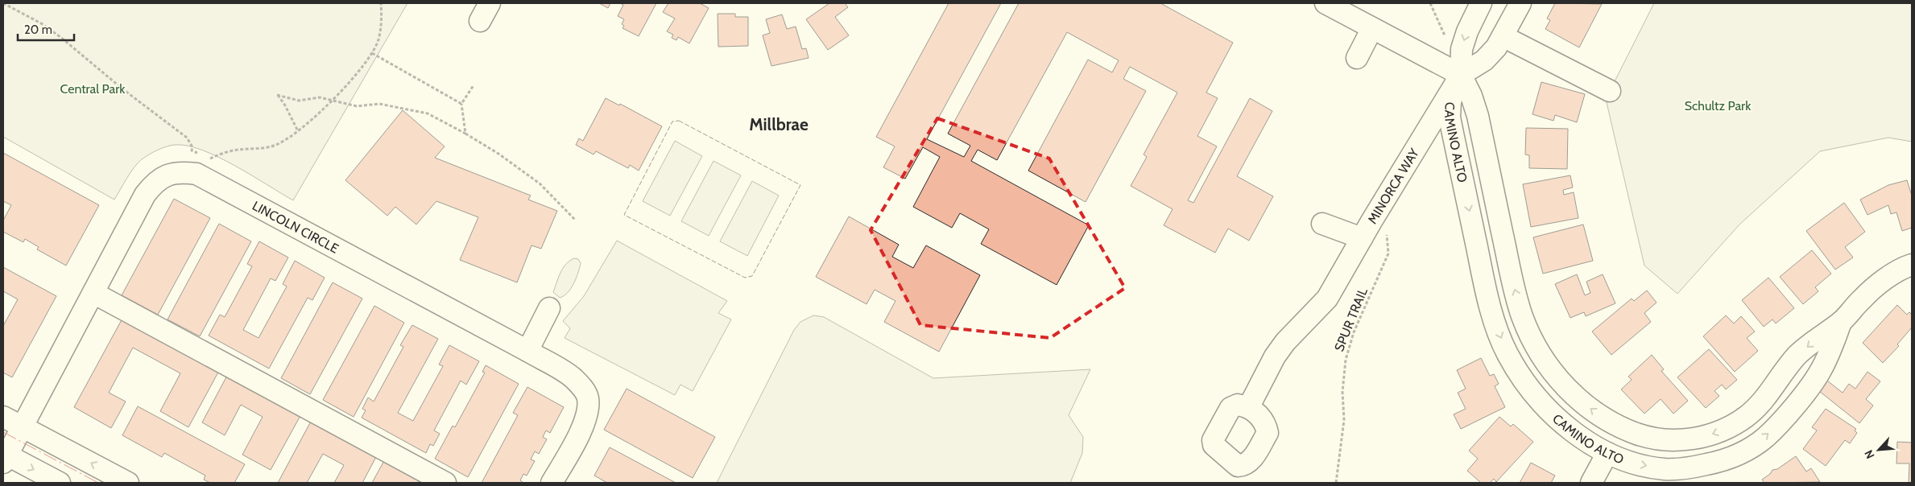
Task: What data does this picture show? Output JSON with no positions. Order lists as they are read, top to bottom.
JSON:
{
  "streets": {
    "street": ["CAMINO ALTO", "MINORCA WAY", "LINCOLN CIRCLE"],
    "path": ["SPUR TRAIL"]
  },
  "crossings": [
    ["CAMINO ALTO", "MINORCA WAY"],
    ["MINORCA WAY", "SPUR TRAIL"]
  ],
  "districts": ["Millbrae"],
  "parks": ["Central Park", "Schultz Park"],
  "scale_bar": "20 m",
  "north": "bottom left"
}
